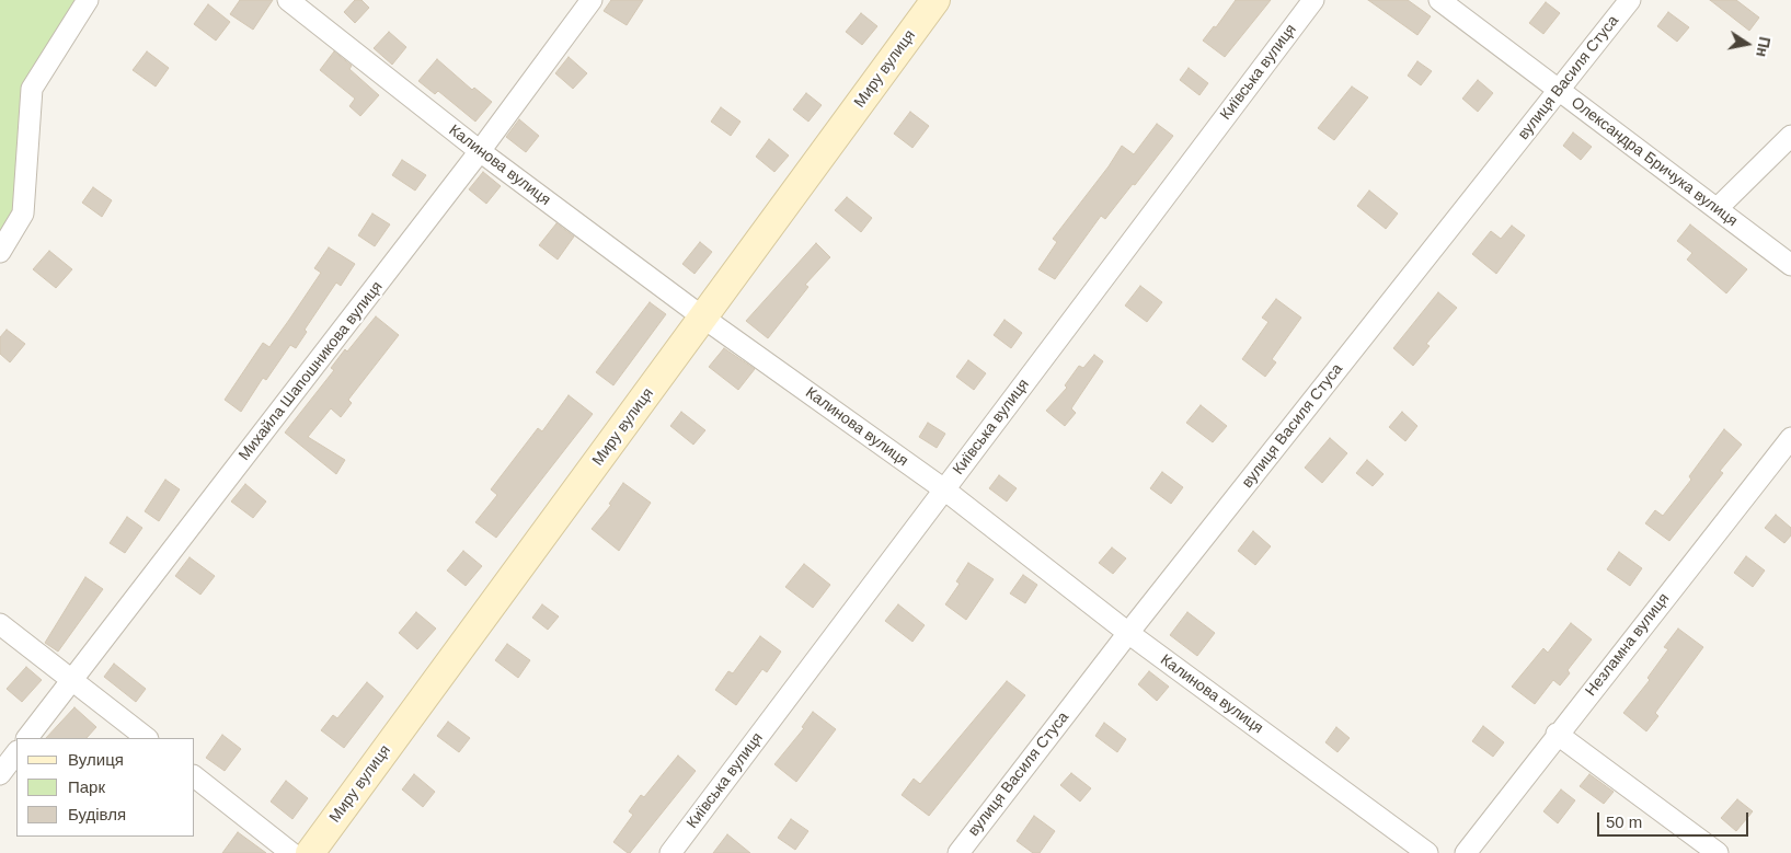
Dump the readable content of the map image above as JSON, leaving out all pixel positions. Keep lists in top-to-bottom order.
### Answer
{
  "streets": {
    "main road": ["Миру вулиця"],
    "street": [
      "Київська вулиця",
      "вулиця Василя Стуса",
      "Олександра Бричука вулиця",
      "Калинова вулиця",
      "Михайла Шапошникова вулиця",
      "Незламна вулиця"
    ]
  },
  "crossings": [
    ["Миру вулиця", "Калинова вулиця"],
    ["Київська вулиця", "Калинова вулиця"],
    ["вулиця Василя Стуса", "Олександра Бричука вулиця"],
    ["вулиця Василя Стуса", "Калинова вулиця"],
    ["Калинова вулиця", "Михайла Шапошникова вулиця"]
  ],
  "legend": ["Вулиця", "Парк", "Будівля"],
  "scale_bar": "50 m",
  "north": "right"
}
